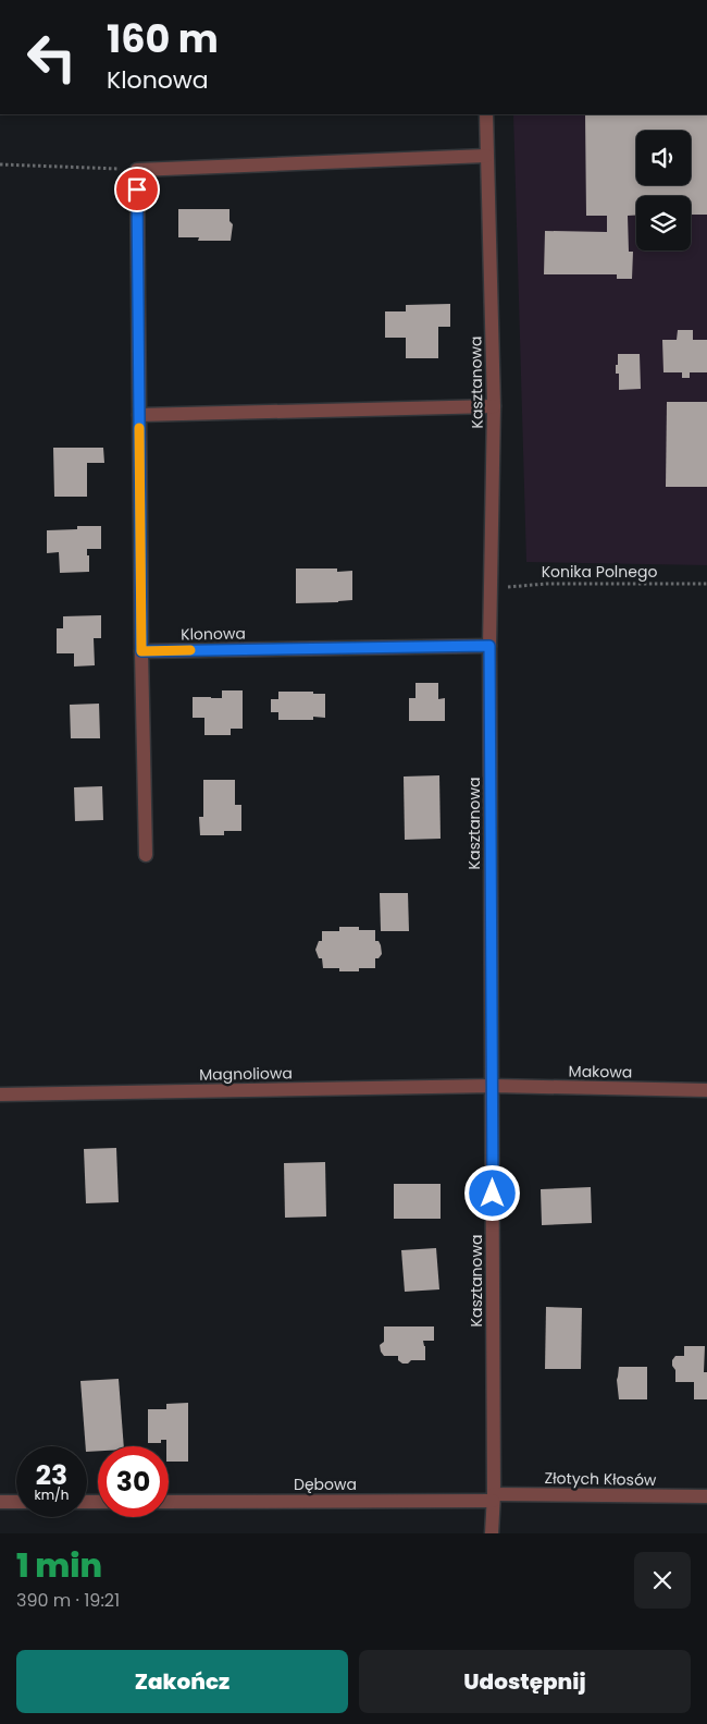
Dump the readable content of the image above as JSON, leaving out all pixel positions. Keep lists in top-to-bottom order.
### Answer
{
  "streets": {
    "street": [
      "Kasztanowa",
      "Klonowa",
      "Makowa",
      "Magnoliowa",
      "Złotych Kłosów",
      "Dębowa"
    ],
    "path": ["Konika Polnego"]
  },
  "crossings": [
    ["Kasztanowa", "Konika Polnego"],
    ["Kasztanowa", "Klonowa"],
    ["Kasztanowa", "Makowa"],
    ["Kasztanowa", "Magnoliowa"],
    ["Kasztanowa", "Złotych Kłosów"],
    ["Kasztanowa", "Dębowa"],
    ["Makowa", "Magnoliowa"],
    ["Złotych Kłosów", "Dębowa"]
  ],
  "page": {
    "turn": ["160 m", "Klonowa"],
    "speed": "23 km/h",
    "limit": "30",
    "heading": ["1 min", "390 m · 19:21"],
    "buttons": ["Zakończ", "Udostępnij"]
  }
}
